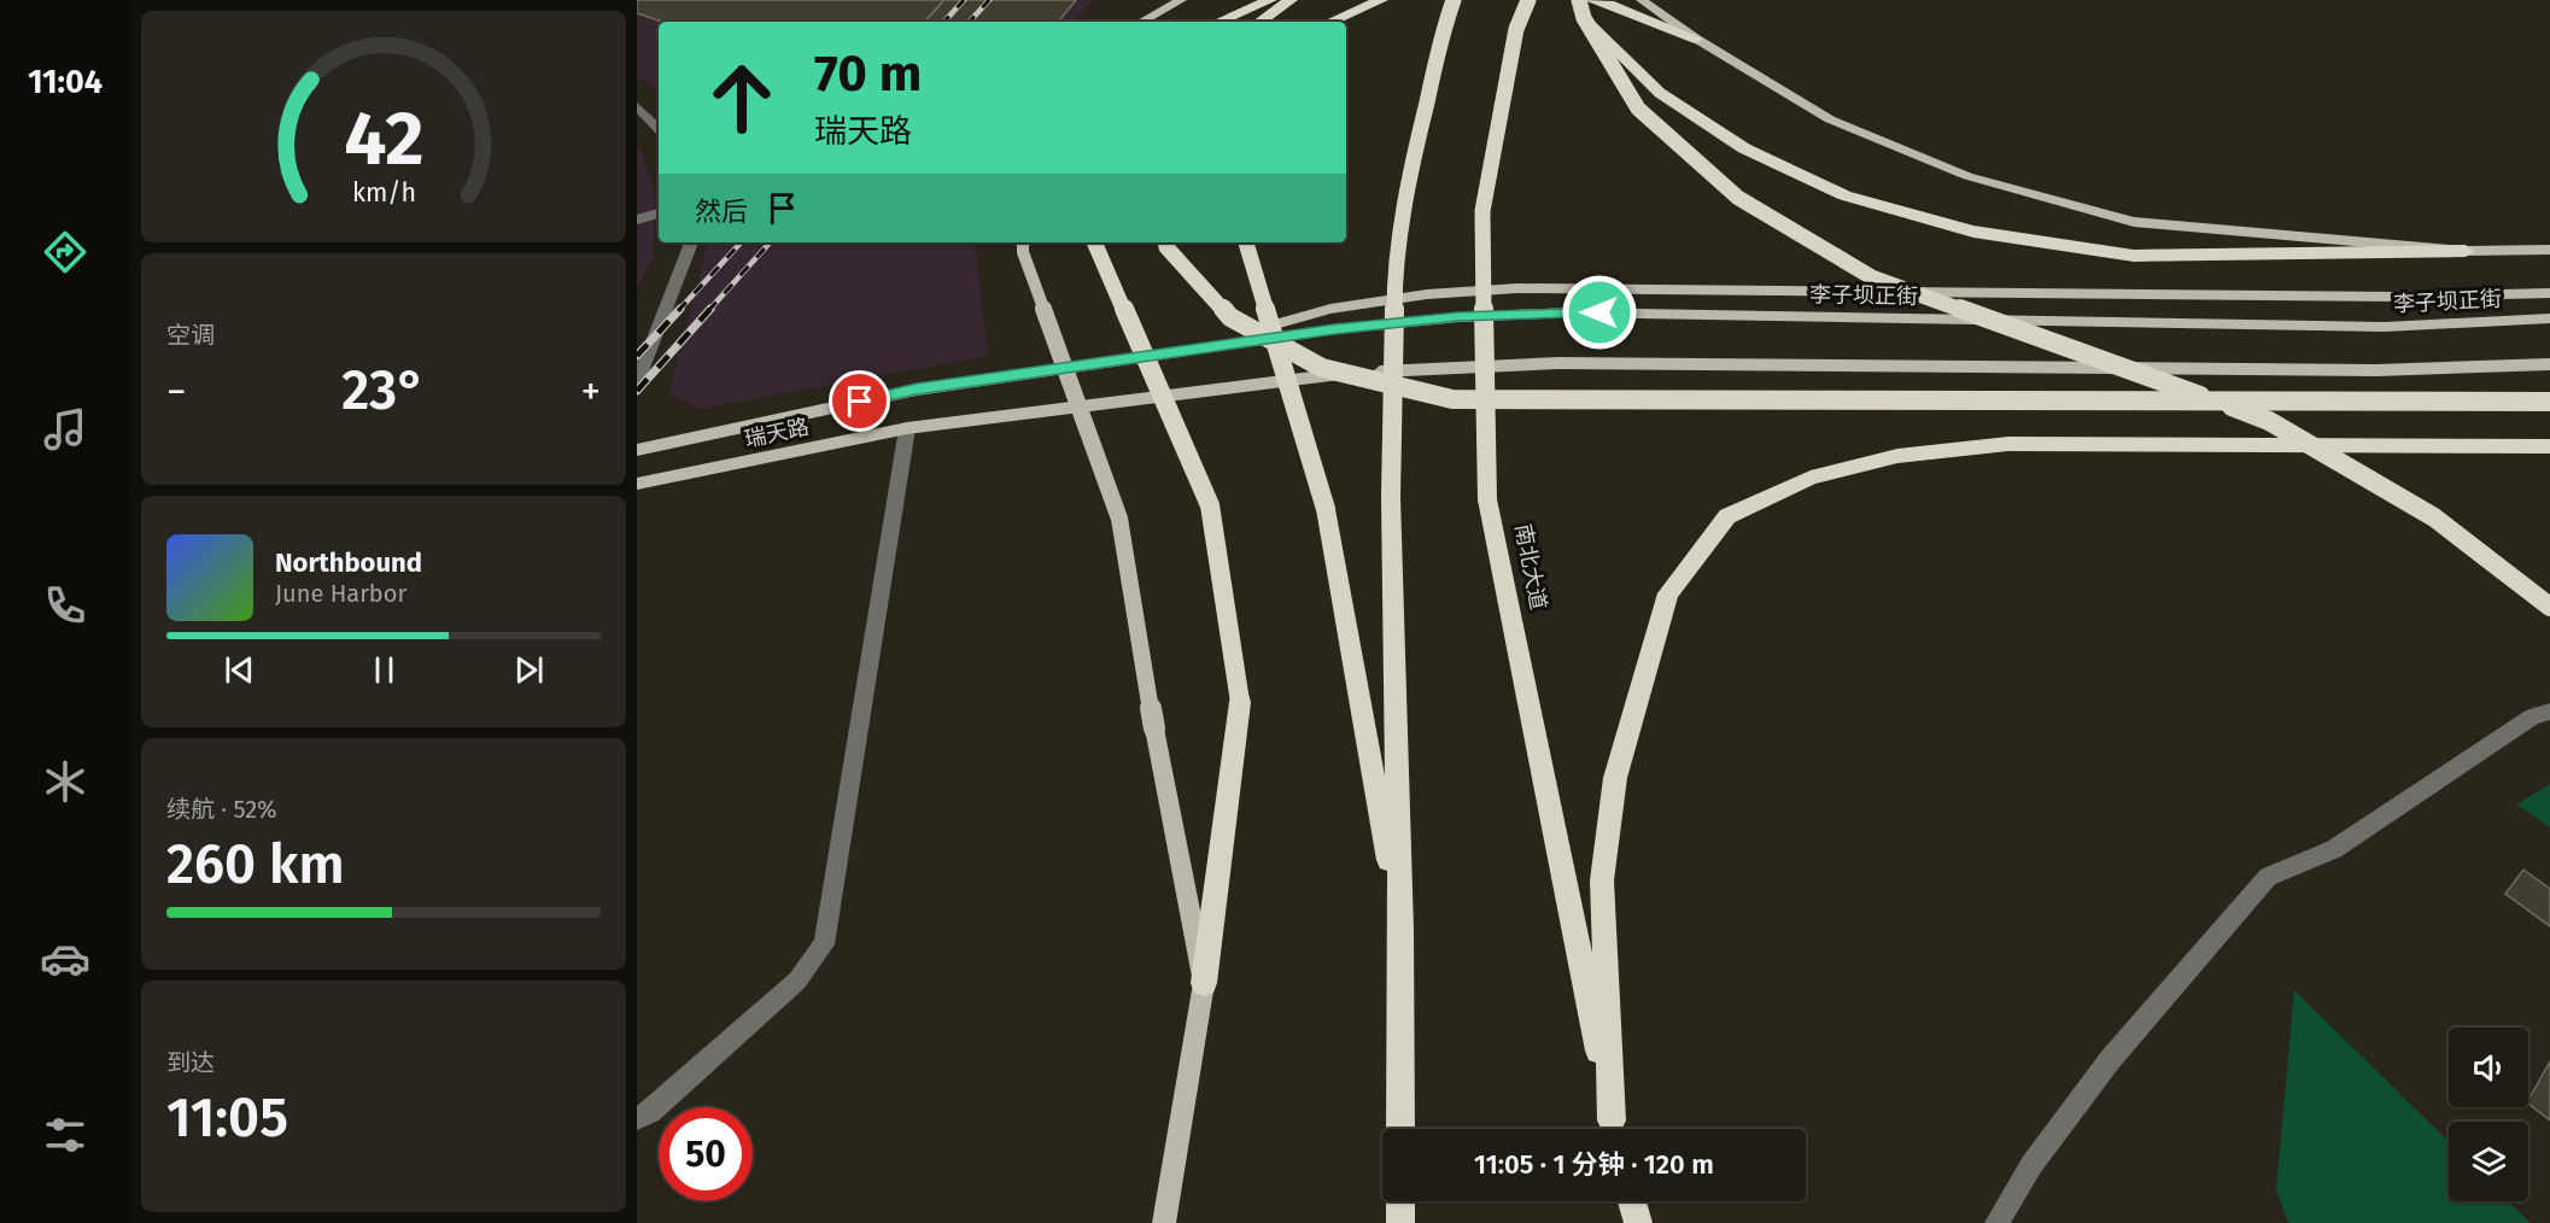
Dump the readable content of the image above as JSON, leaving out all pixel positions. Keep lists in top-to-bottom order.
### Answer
{
  "streets": {
    "highway": ["南北大道"],
    "main road": ["李子坝正街", "瑞天路"]
  },
  "crossings": [
    ["李子坝正街", "瑞天路"]
  ],
  "page": {
    "tabs": "11:04",
    "turn": ["70 m", "瑞天路"],
    "then": "然后",
    "tile": [
      "空调",
      ["续航 · 52%", "260 km"],
      ["到达", "11:05"]
    ],
    "heat": ["−", "23°", "+"],
    "song": ["Northbound", "June Harbor"],
    "limit": "50",
    "trip": "11:05 · 1 分钟 · 120 m",
    "gauge": ["42", "km/h"]
  }
}
